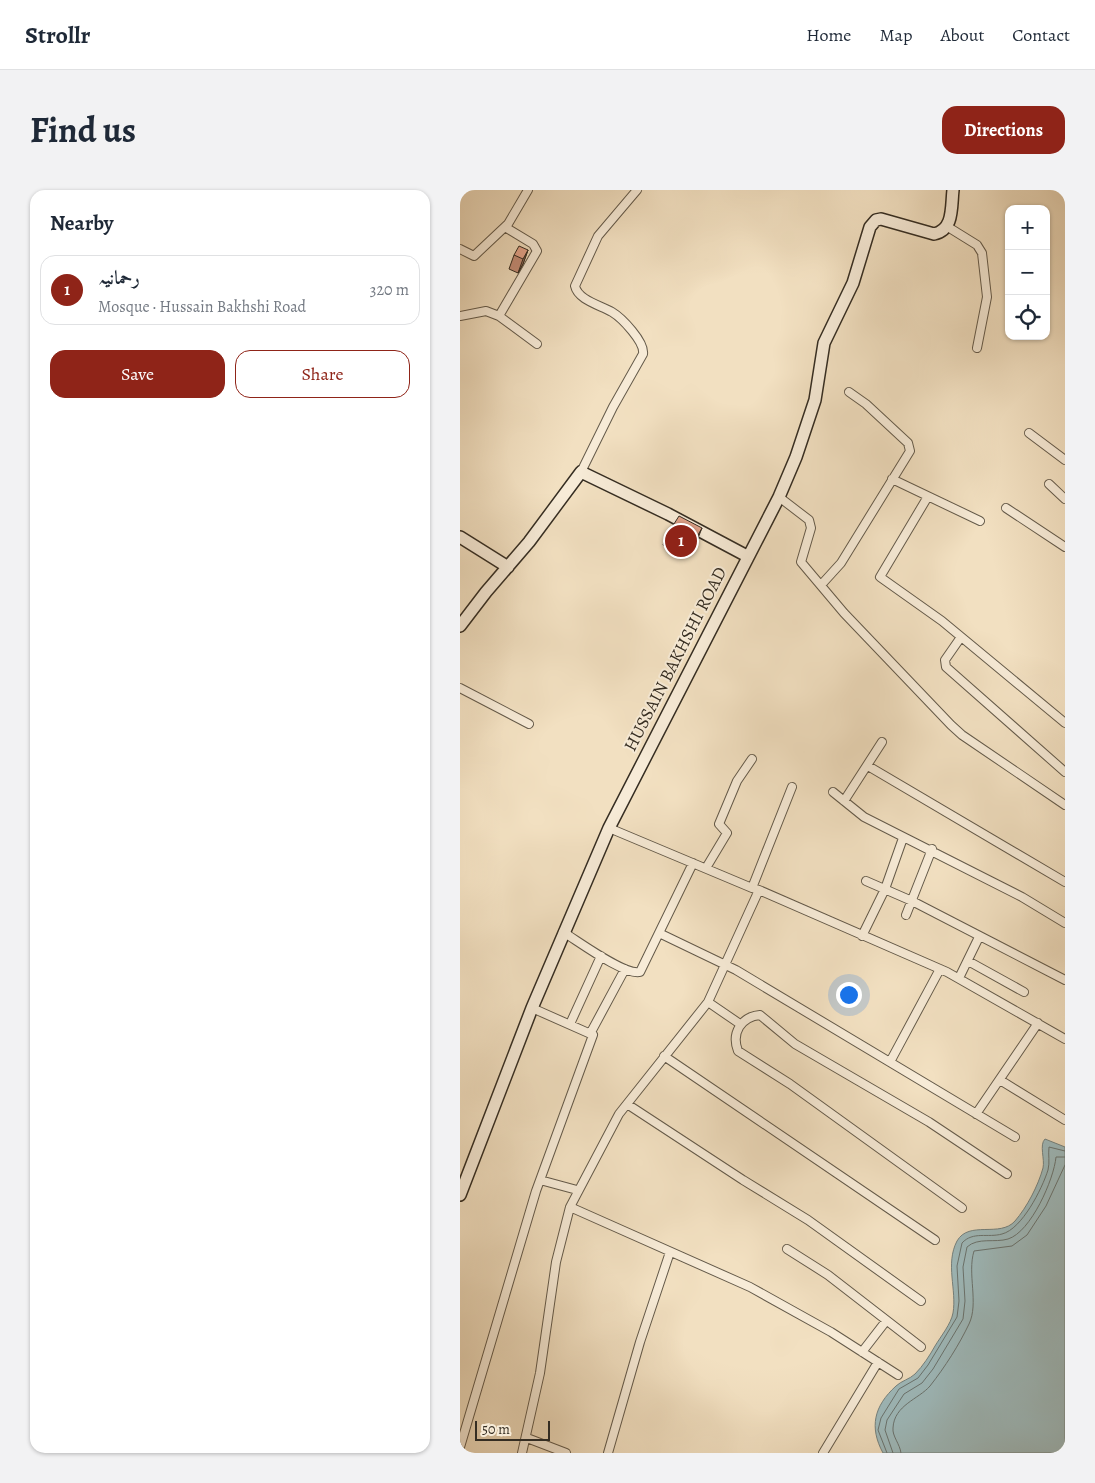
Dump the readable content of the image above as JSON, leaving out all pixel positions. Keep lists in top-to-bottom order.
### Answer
{
  "streets": {
    "street": ["HUSSAIN BAKHSHI ROAD"]
  },
  "scale_bar": "50 m",
  "page": {
    "header": "Strollr",
    "nav": [
      "Home",
      "Map",
      "About",
      "Contact"
    ],
    "title": "Find us",
    "buttons": [
      "Directions",
      ["Save", "Share"]
    ],
    "heading": "Nearby",
    "map_buttons": ["+", "−"],
    "list": [
      {
        "mark": "1",
        "name": "رحمانیہ",
        "note": "Mosque · Hussain Bakhshi Road",
        "value": "320 m"
      }
    ],
    "pins": "1",
    "scale": "50 m"
  }
}
